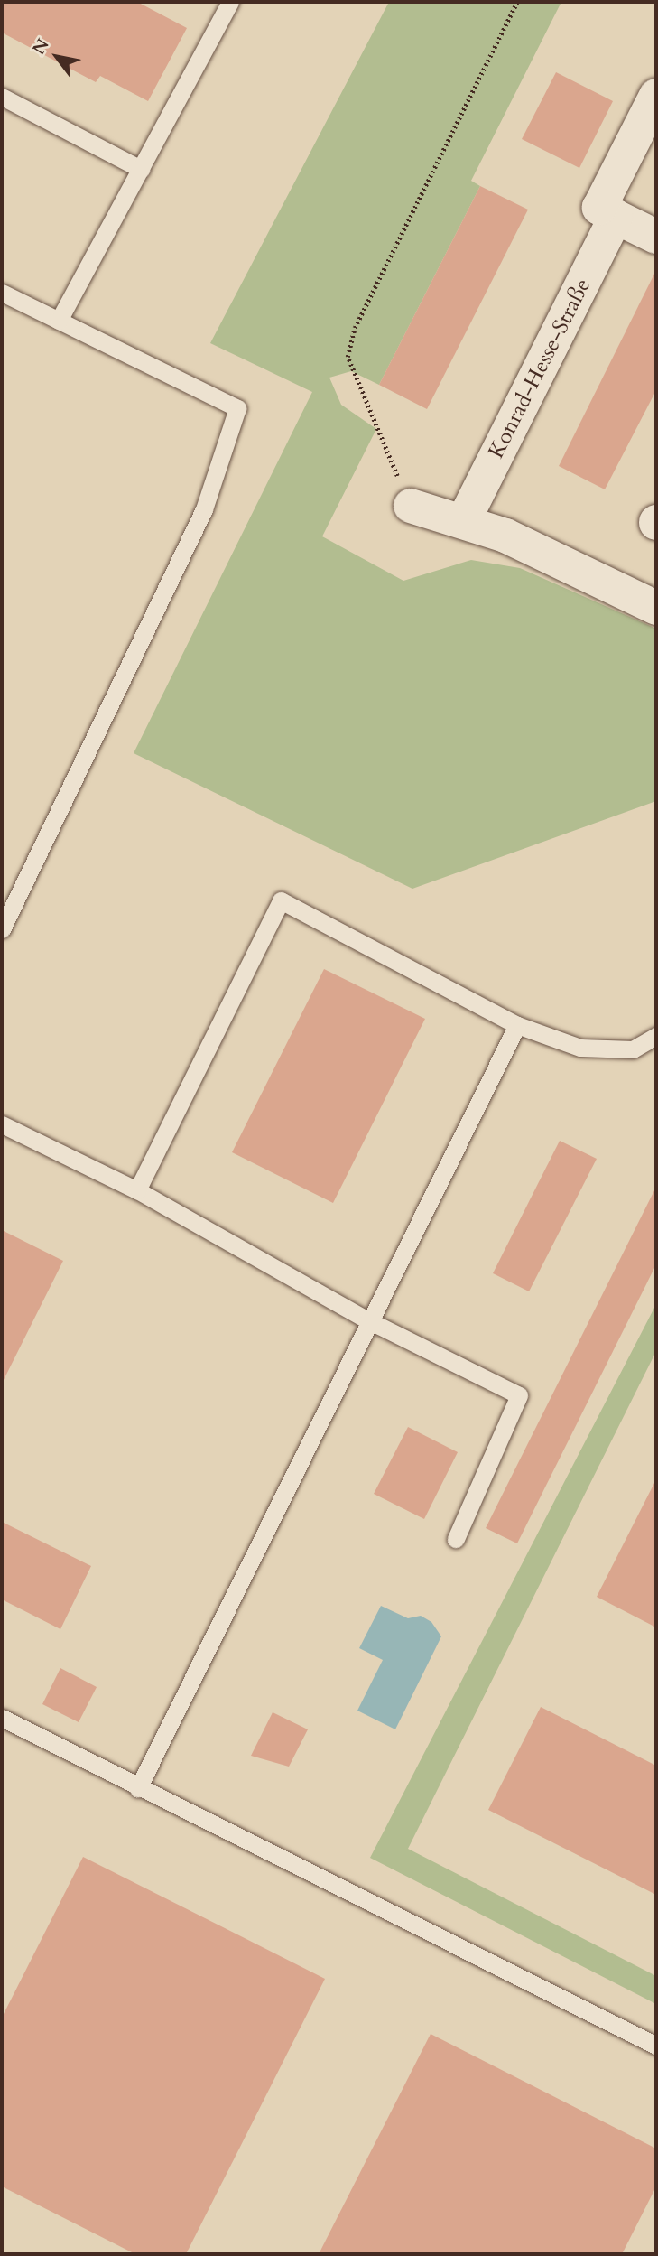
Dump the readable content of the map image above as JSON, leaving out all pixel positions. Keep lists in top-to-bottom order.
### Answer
{
  "streets": {
    "street": ["Konrad-Hesse-Straße"]
  },
  "north": "top left"
}
